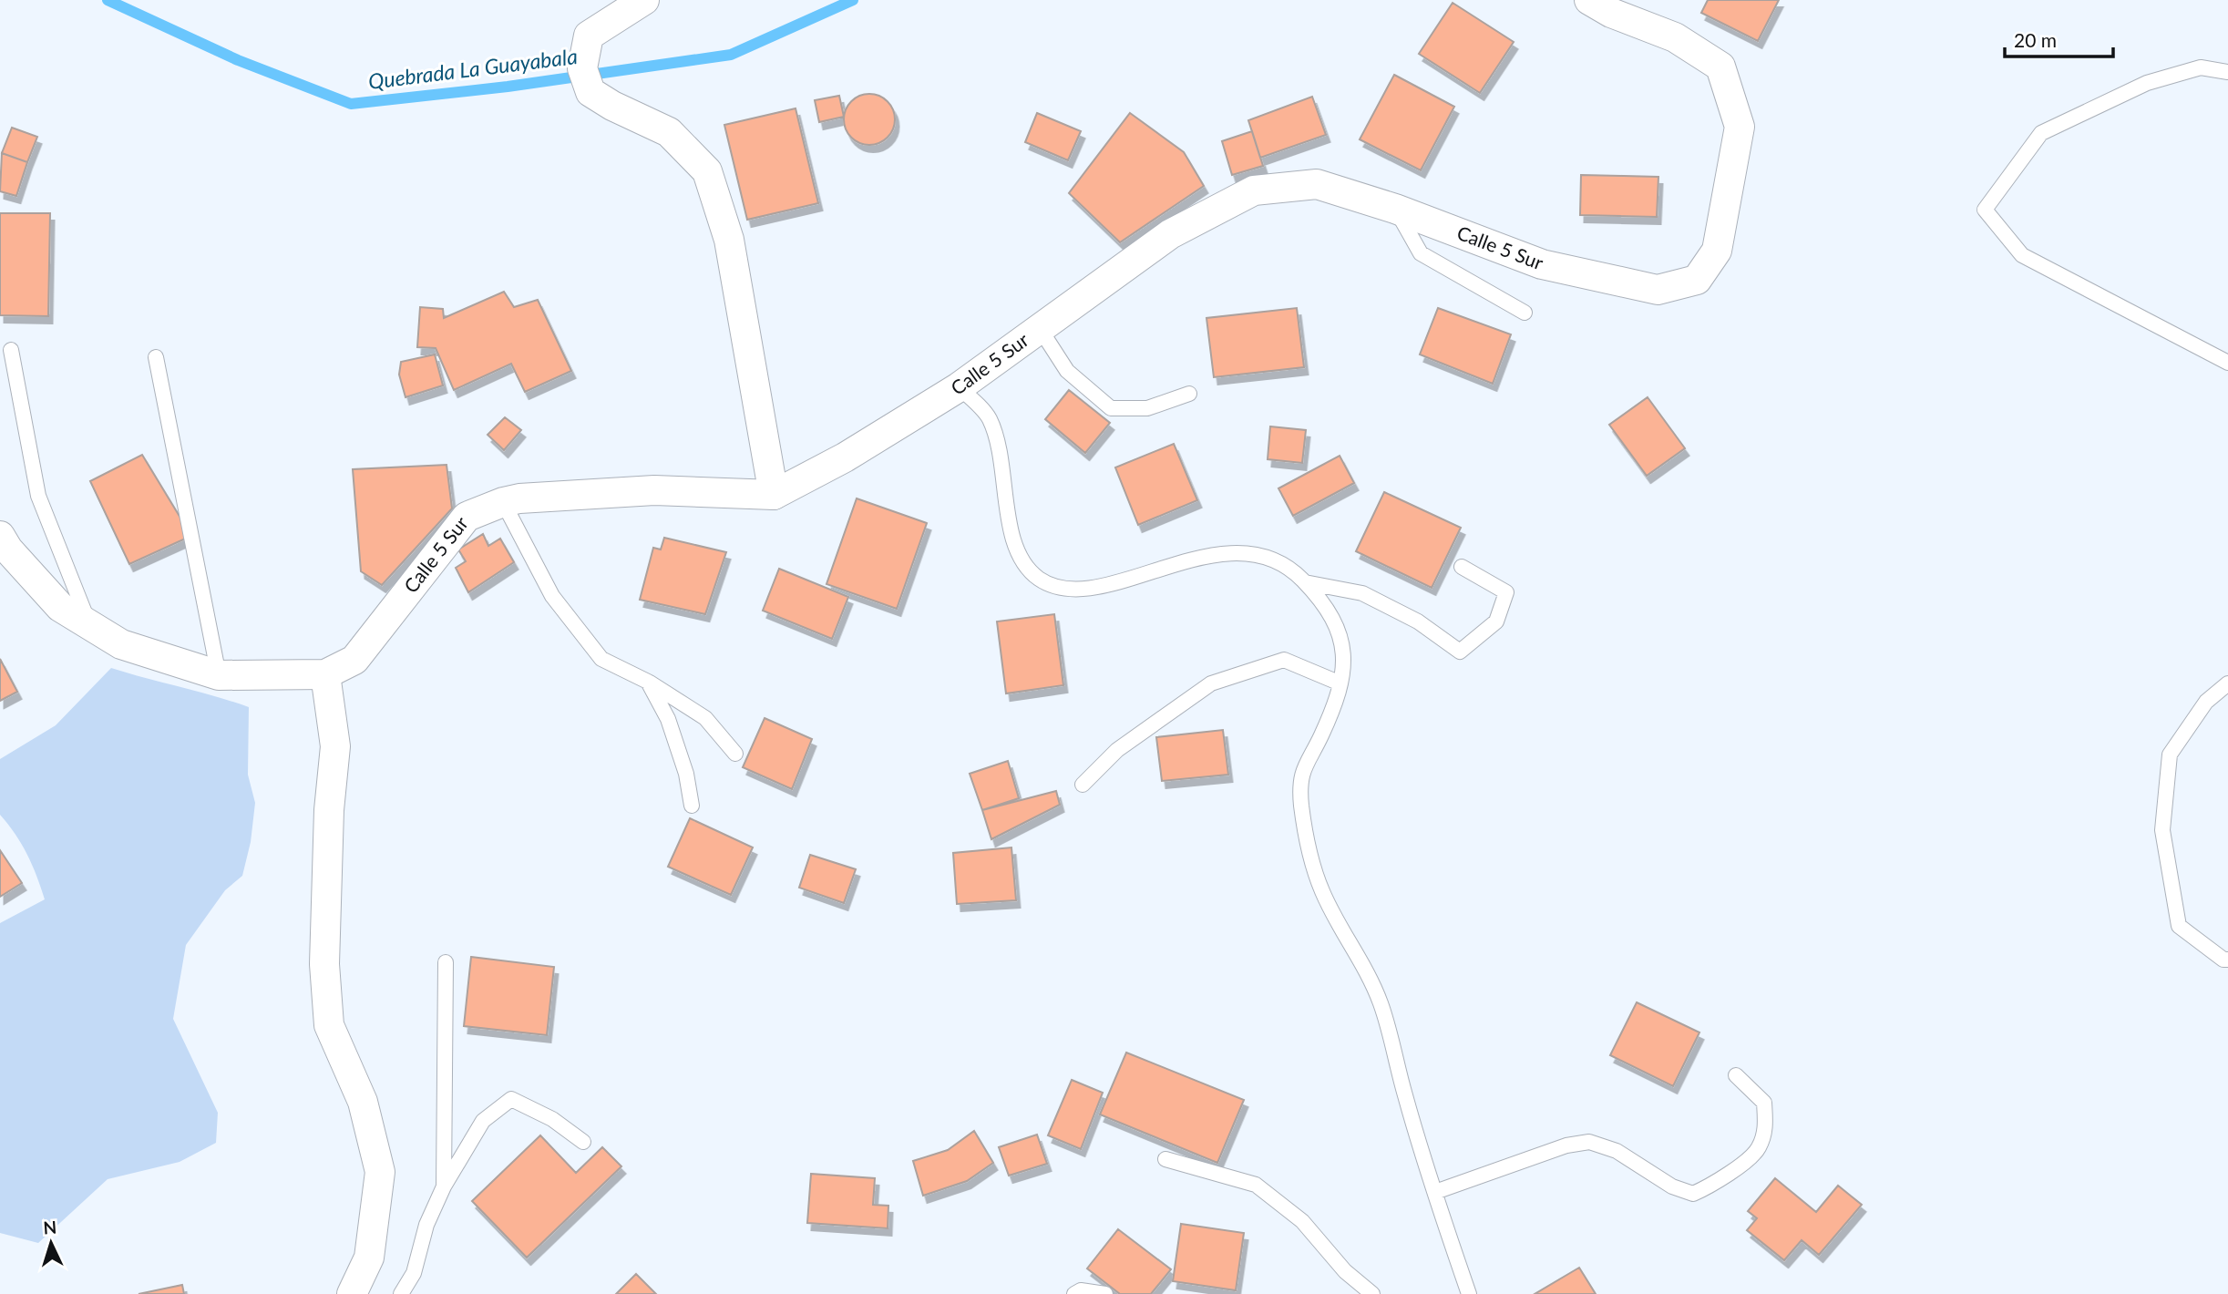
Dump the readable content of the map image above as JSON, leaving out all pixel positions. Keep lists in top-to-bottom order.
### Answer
{
  "streets": {
    "street": ["Calle 5 Sur"]
  },
  "water": ["Quebrada La Guayabala"],
  "scale_bar": "20 m",
  "north": "top"
}
